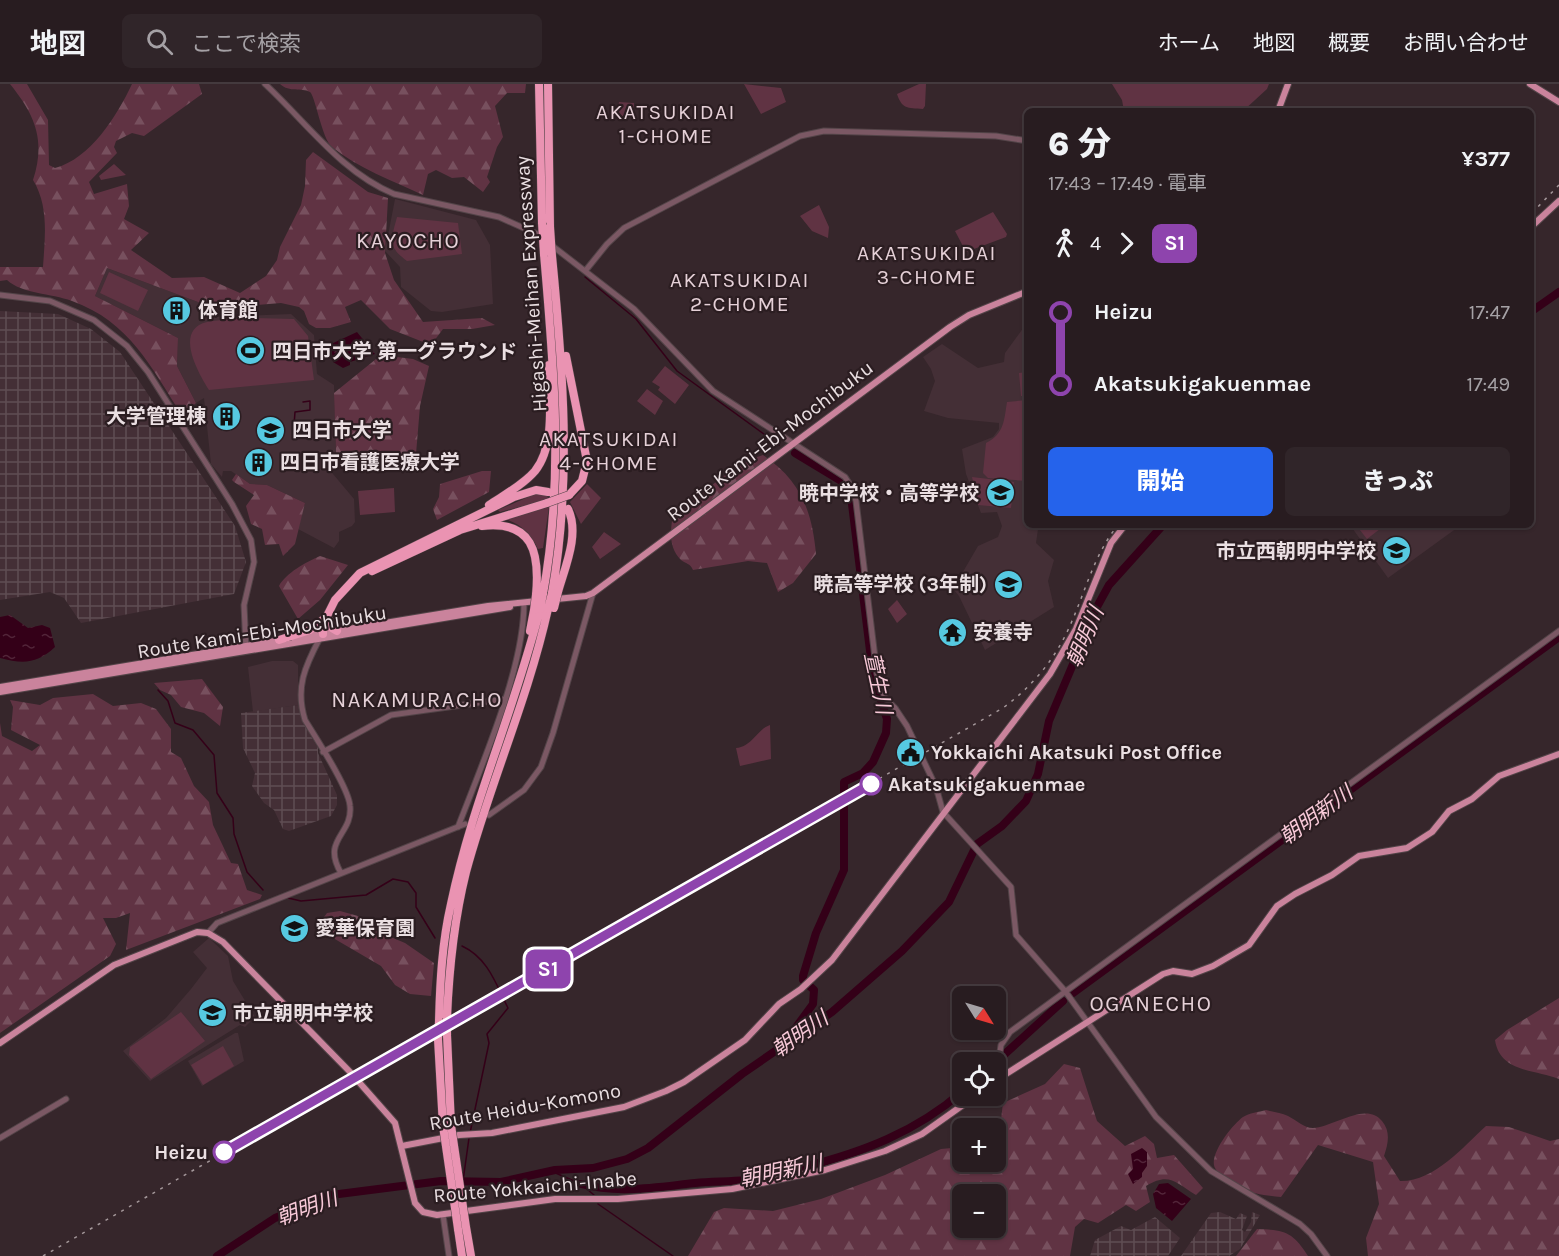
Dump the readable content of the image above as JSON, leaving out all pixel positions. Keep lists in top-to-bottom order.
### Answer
{
  "streets": {
    "highway": ["Higashi-Meihan Expressway"],
    "main road": ["Route Kami-Ebi-Mochibuku", "Route Heidu-Komono", "Route Yokkaichi-Inabe"]
  },
  "crossings": [
    ["Route Heidu-Komono", "Route Yokkaichi-Inabe"]
  ],
  "districts": [
    "AKATSUKIDAI 1-CHOME",
    "KAYOCHO",
    "AKATSUKIDAI 3-CHOME",
    "AKATSUKIDAI 2-CHOME",
    "AKATSUKIDAI 4-CHOME",
    "NAKAMURACHO",
    "OGANECHO"
  ],
  "water": ["朝明川", "萱生川", "朝明新川"],
  "places": {
    "building": ["体育館", "大学管理棟", "四日市看護医療大学"],
    "sports": ["四日市大学 第一グラウンド"],
    "school or university": [
      "四日市大学",
      "暁中学校・高等学校",
      "市立西朝明中学校",
      "暁高等学校 (3年制)",
      "愛華保育園",
      "市立朝明中学校"
    ],
    "temple": ["安養寺"],
    "public building": ["Yokkaichi Akatsuki Post Office"],
    "other": ["Akatsukigakuenmae", "Heizu"]
  },
  "north": "bottom right",
  "page": {
    "header": "地図",
    "search": "ここで検索",
    "nav": [
      "ホーム",
      "地図",
      "概要",
      "お問い合わせ"
    ],
    "on_map": "S1",
    "heading": ["6 分", "17:43 – 17:49 · 電車", "¥377"],
    "legs": ["4", "S1"],
    "list": [
      {
        "name": "Heizu",
        "value": "17:47"
      },
      {
        "name": "Akatsukigakuenmae",
        "value": "17:49"
      }
    ],
    "buttons": ["開始", "きっぷ"],
    "map_buttons": ["+", "−"]
  }
}
